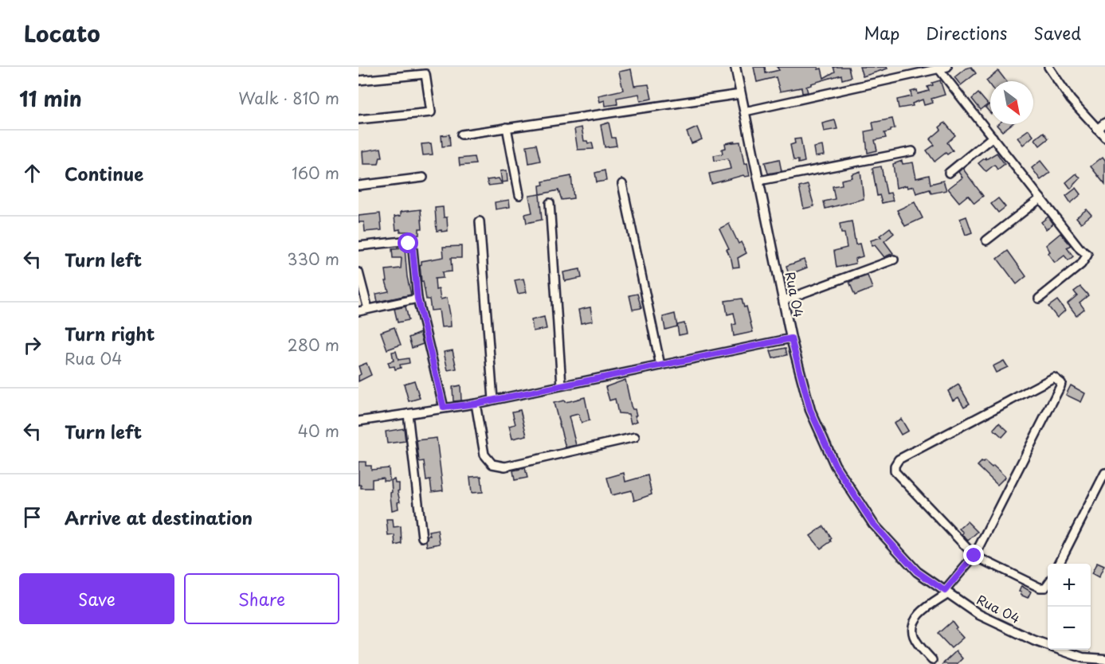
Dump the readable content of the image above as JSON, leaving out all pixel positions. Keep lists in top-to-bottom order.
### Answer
{
  "streets": {
    "street": ["Rua 04"]
  },
  "north": "bottom right",
  "page": {
    "header": "Locato",
    "nav": ["Map", "Directions", "Saved"],
    "heading": ["11 min", "Walk · 810 m"],
    "list": [
      ["Continue", "160 m"],
      ["Turn left", "330 m"],
      ["Turn right", "Rua 04", "280 m"],
      ["Turn left", "40 m"],
      "Arrive at destination"
    ],
    "buttons": ["Save", "Share"],
    "map_buttons": ["+", "−"]
  }
}
